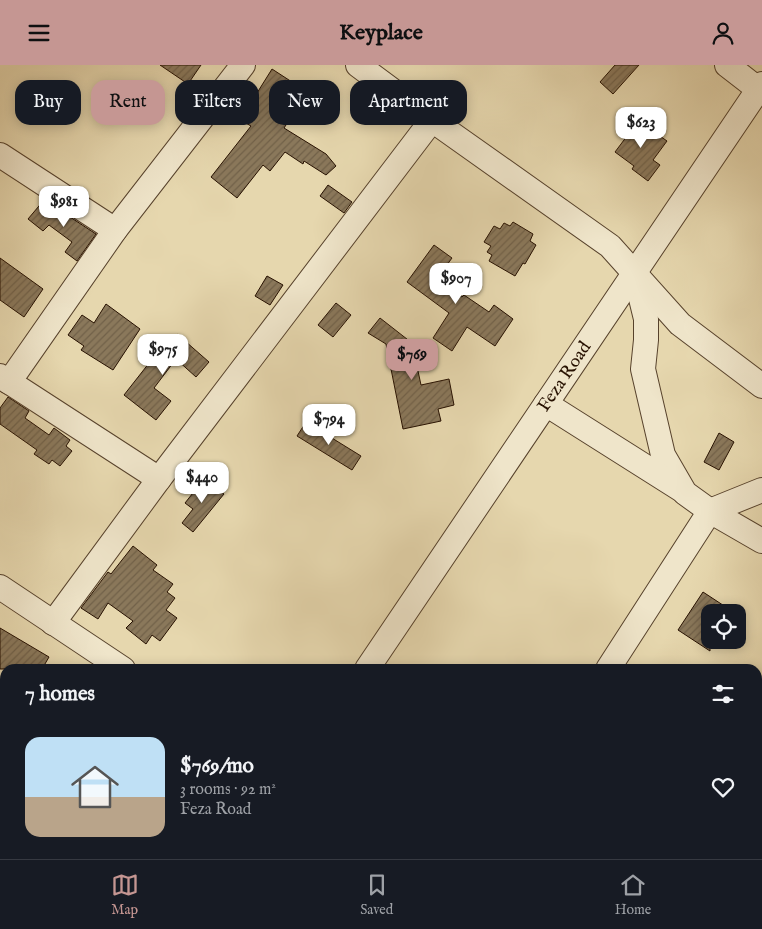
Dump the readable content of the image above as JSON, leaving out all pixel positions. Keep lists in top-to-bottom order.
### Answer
{
  "streets": {
    "street": ["Feza Road"]
  },
  "page": {
    "header": "Keyplace",
    "chip": [
      "Buy",
      "Rent",
      "Filters",
      "New",
      "Apartment"
    ],
    "price": [
      "$623",
      "$981",
      "$907",
      "$975",
      "$769",
      "$794",
      "$440"
    ],
    "heading": "7 homes",
    "list": [
      {
        "name": "$769/mo",
        "note": "3 rooms · 92 m² · Feza Road"
      }
    ],
    "tabs": ["Map", "Saved", "Home"]
  }
}
